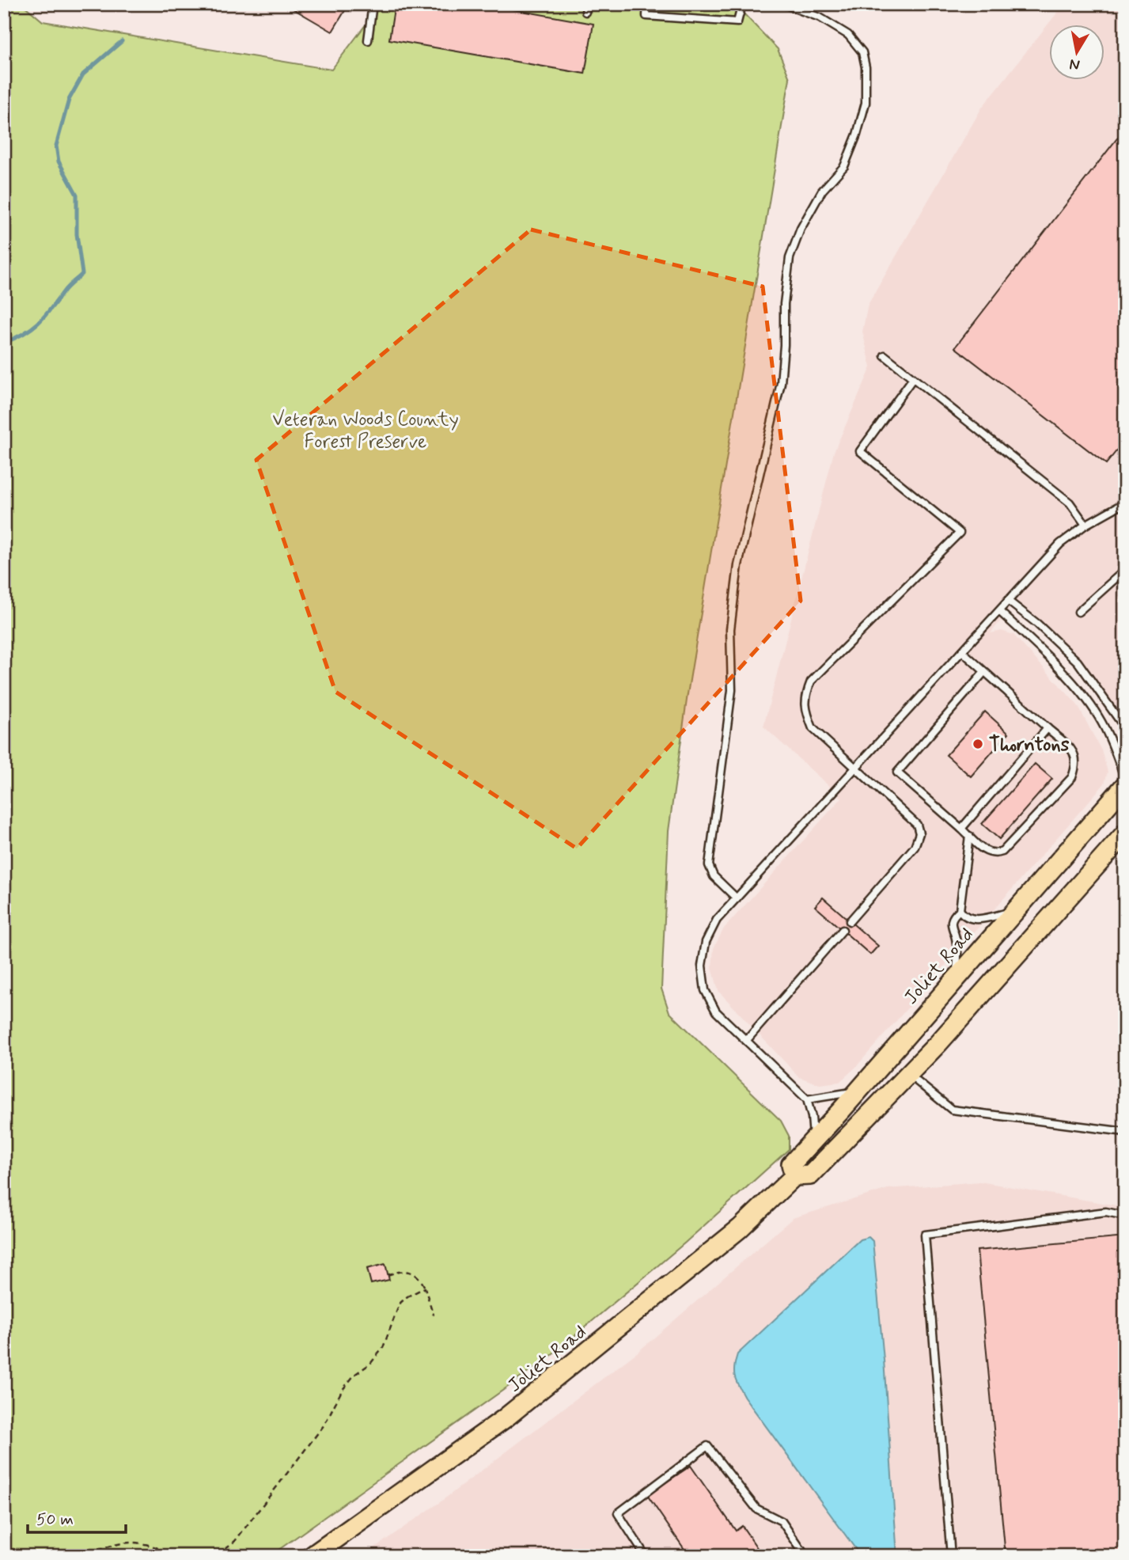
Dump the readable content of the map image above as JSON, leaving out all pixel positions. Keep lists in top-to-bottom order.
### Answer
{
  "streets": {
    "main road": ["Joliet Road"]
  },
  "parks": ["Veteran Woods County Forest Preserve"],
  "places": ["Thorntons"],
  "scale_bar": "50 m",
  "north": "bottom"
}
